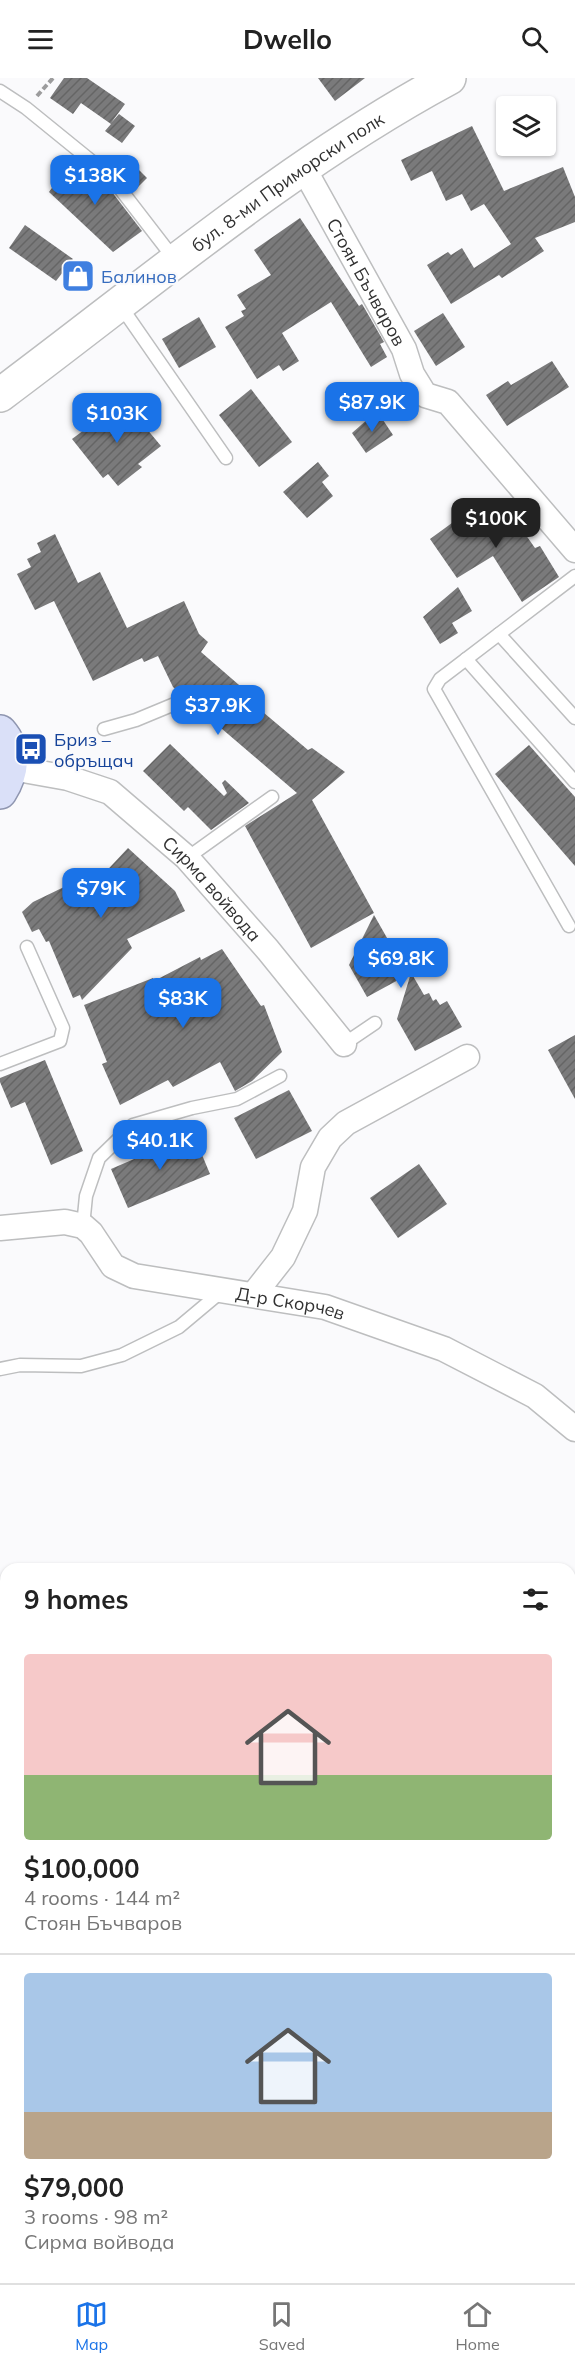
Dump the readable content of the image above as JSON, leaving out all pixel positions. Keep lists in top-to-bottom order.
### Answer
{
  "streets": {
    "main road": ["бул. 8-ми Приморски полк"],
    "street": ["Стоян Бъчваров", "Сирма войвода", "Д-р Скорчев"]
  },
  "crossings": [
    ["бул. 8-ми Приморски полк", "Стоян Бъчваров"]
  ],
  "places": {
    "shop": ["Балинов"],
    "bus stop": ["Бриз – обръщач"]
  },
  "page": {
    "header": "Dwello",
    "price": [
      "$138K",
      "$87.9K",
      "$103K",
      "$100K",
      "$37.9K",
      "$79K",
      "$69.8K",
      "$83K",
      "$40.1K"
    ],
    "heading": "9 homes",
    "list": [
      {
        "name": "$100,000",
        "note": "4 rooms · 144 m² · Стоян Бъчваров"
      },
      {
        "name": "$79,000",
        "note": "3 rooms · 98 m² · Сирма войвода"
      }
    ],
    "tabs": ["Map", "Saved", "Home"]
  }
}
